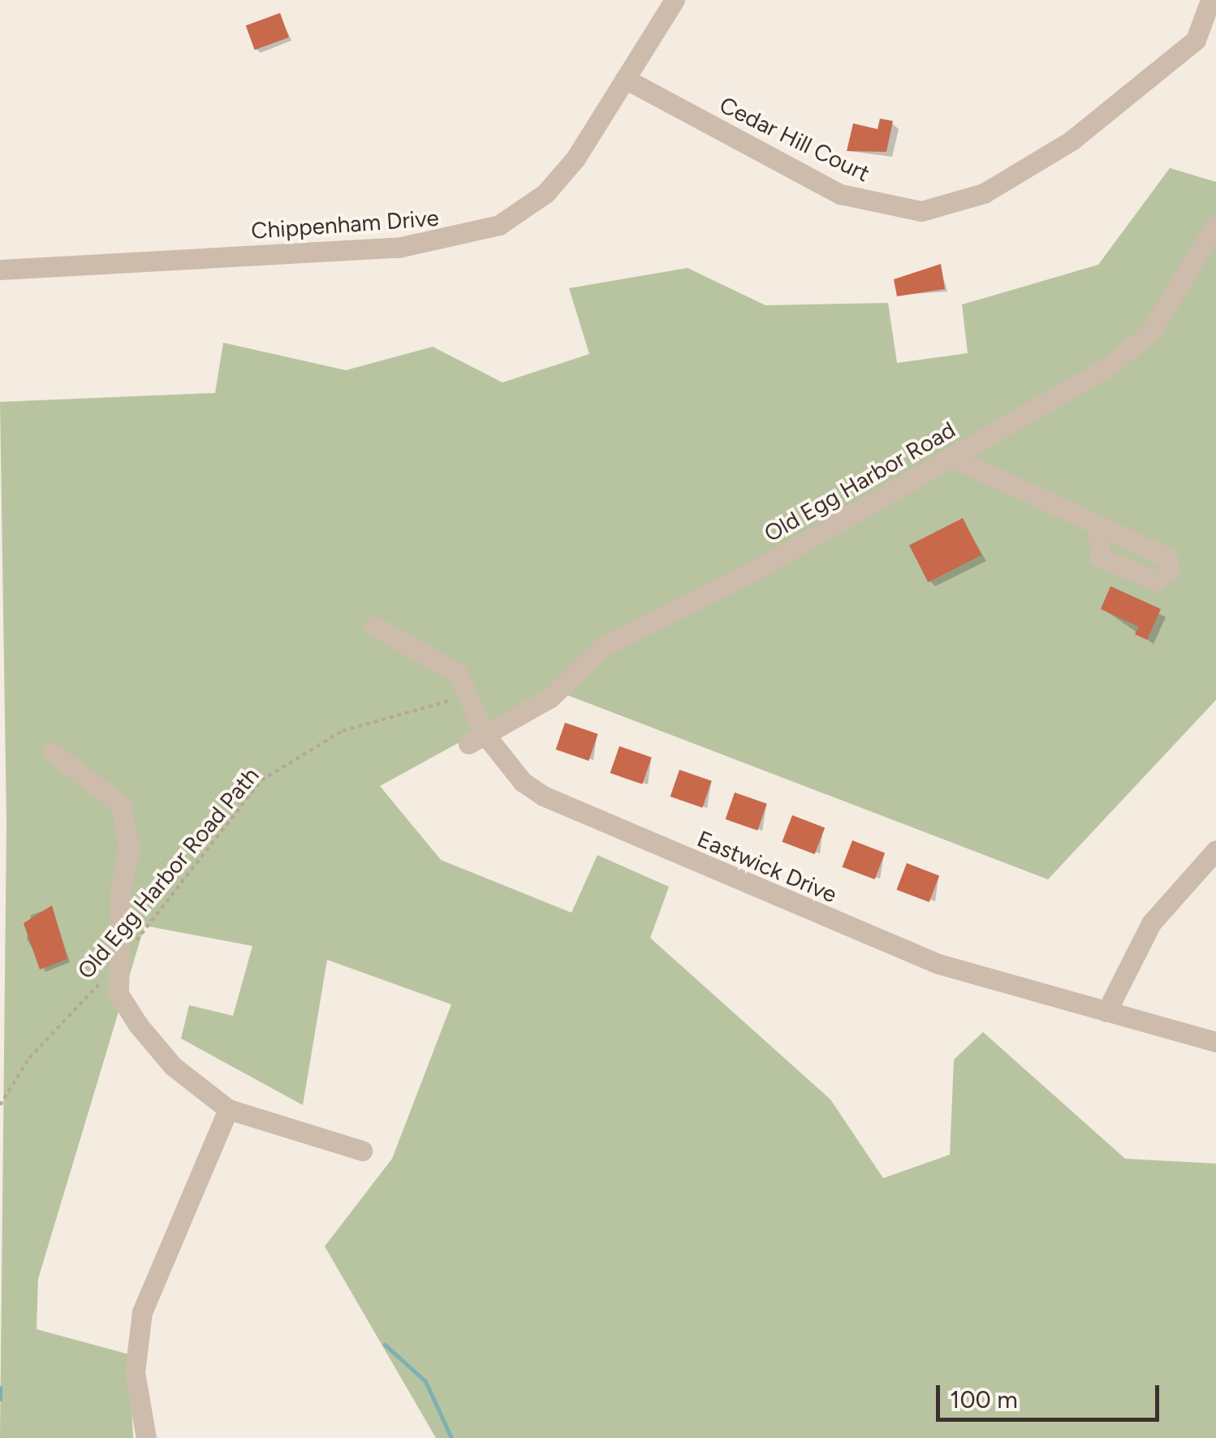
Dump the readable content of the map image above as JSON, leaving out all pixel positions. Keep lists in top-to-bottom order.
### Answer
{
  "streets": {
    "street": [
      "Cedar Hill Court",
      "Chippenham Drive",
      "Old Egg Harbor Road",
      "Eastwick Drive"
    ],
    "path": ["Old Egg Harbor Road Path"]
  },
  "crossings": [
    ["Cedar Hill Court", "Chippenham Drive"],
    ["Old Egg Harbor Road", "Eastwick Drive"]
  ],
  "scale_bar": "100 m"
}
